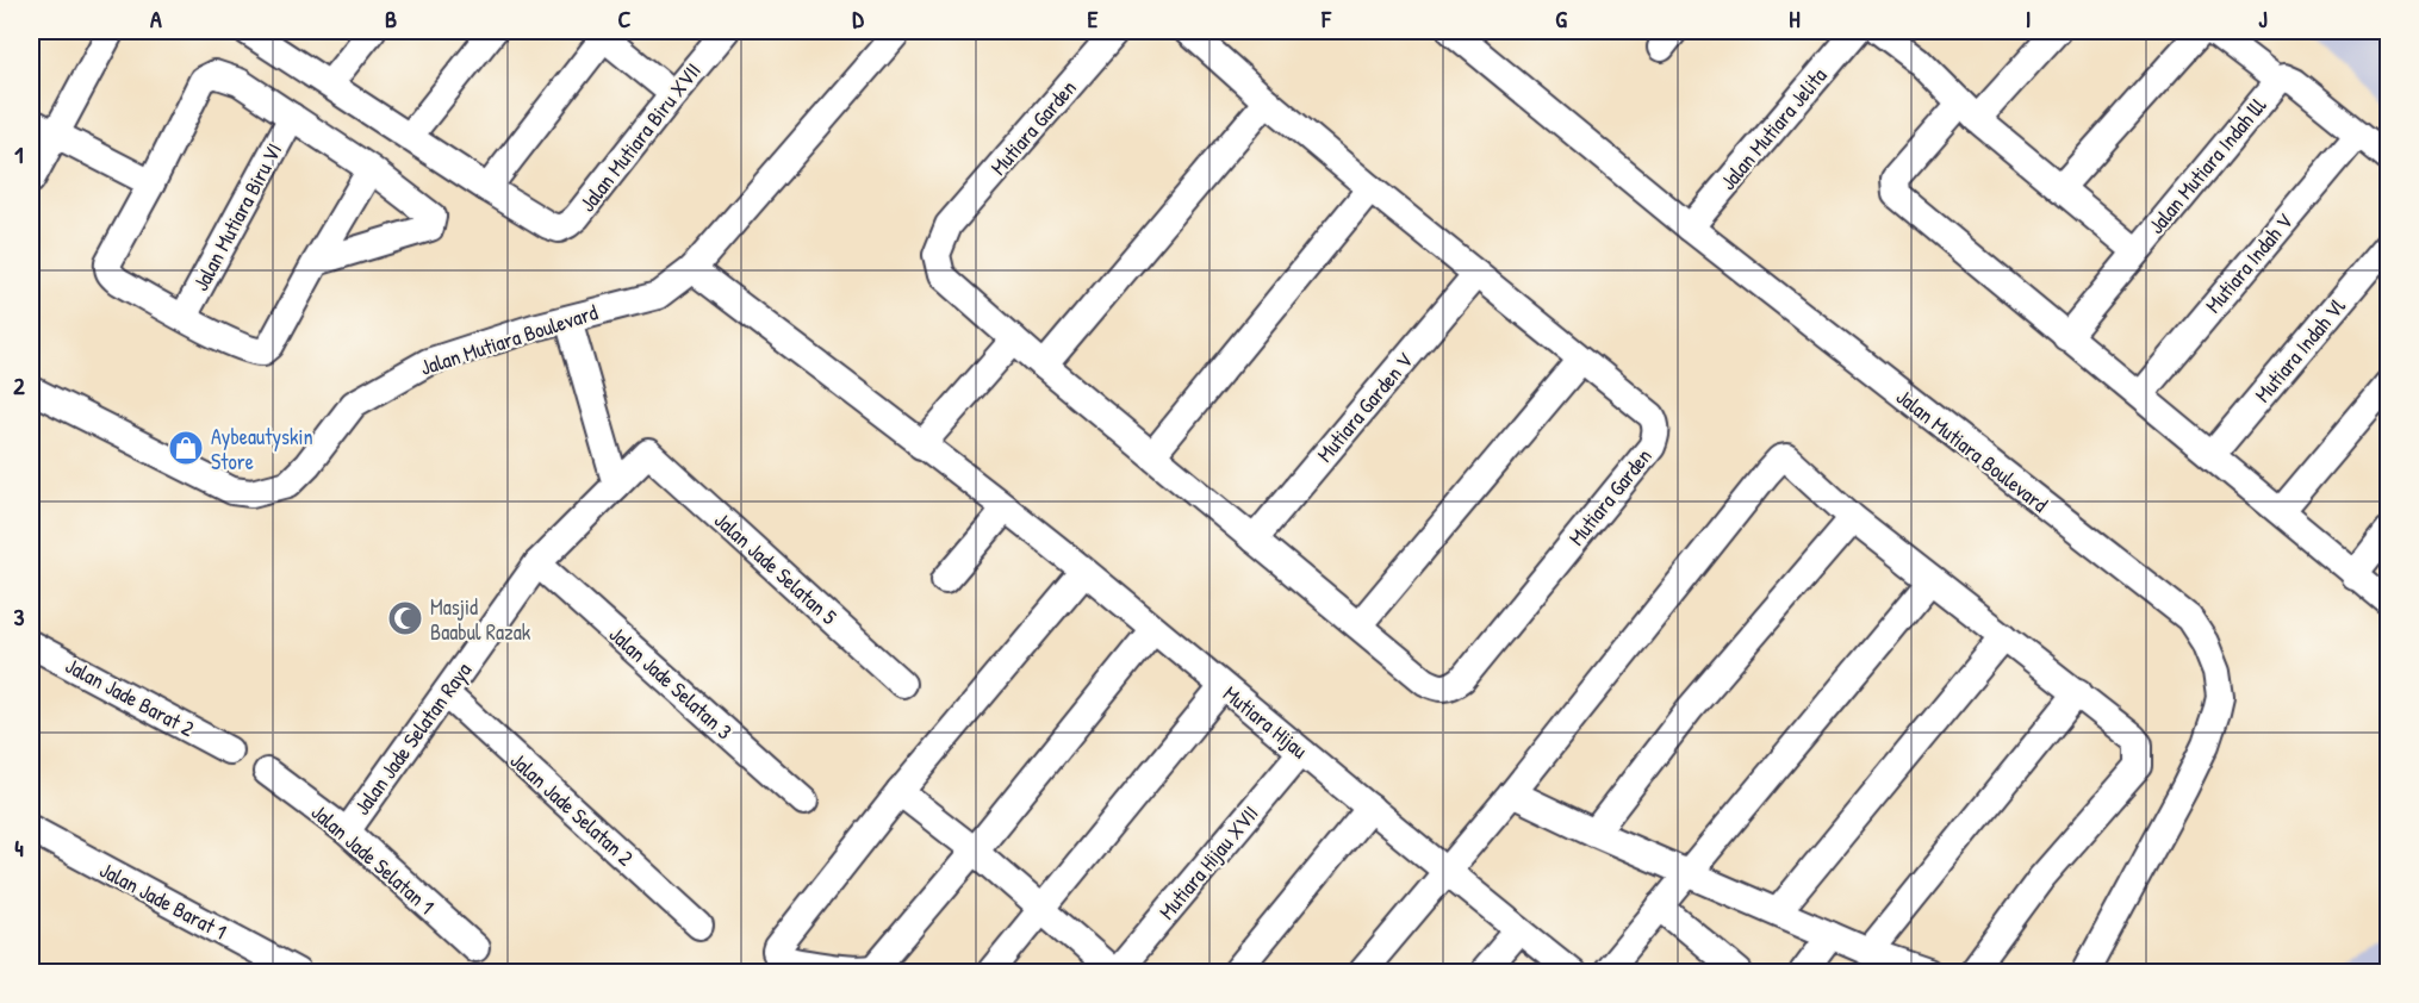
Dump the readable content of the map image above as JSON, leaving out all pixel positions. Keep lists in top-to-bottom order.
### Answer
{
  "streets": {
    "street": [
      "Mutiara Garden",
      "Jalan Mutiara Jelita",
      "Jalan Mutiara Biru XVII",
      "Jalan Mutiara Indah lll",
      "Jalan Mutiara Biru VI",
      "Mutiara Indah V",
      "Jalan Mutiara Boulevard",
      "Mutiara Indah Vl",
      "Mutiara Garden V",
      "Jalan Jade Selatan 5",
      "Jalan Jade Selatan 3",
      "Jalan Jade Barat 2",
      "Mutiara Hijau",
      "Jalan Jade Selatan Raya",
      "Jalan Jade Selatan 2",
      "Jalan Jade Selatan 1",
      "Mutiara Hijau XVII",
      "Jalan Jade Barat 1"
    ]
  },
  "crossings": [
    ["Mutiara Garden", "Mutiara Garden V"],
    ["Jalan Mutiara Jelita", "Jalan Mutiara Boulevard"],
    ["Jalan Mutiara Boulevard", "Mutiara Hijau"],
    ["Jalan Jade Selatan 5", "Jalan Jade Selatan Raya"],
    ["Jalan Jade Selatan 3", "Jalan Jade Selatan Raya"],
    ["Mutiara Hijau", "Mutiara Hijau XVII"],
    ["Jalan Jade Selatan Raya", "Jalan Jade Selatan 2"],
    ["Jalan Jade Selatan Raya", "Jalan Jade Selatan 1"]
  ],
  "places": {
    "shop": ["Aybeautyskin Store"],
    "mosque": ["Masjid Baabul Razak"]
  },
  "grid": {
    "columns": [
      "A",
      "B",
      "C",
      "D",
      "E",
      "F",
      "G",
      "H",
      "I",
      "J"
    ],
    "rows": [
      "1",
      "2",
      "3",
      "4"
    ]
  }
}
